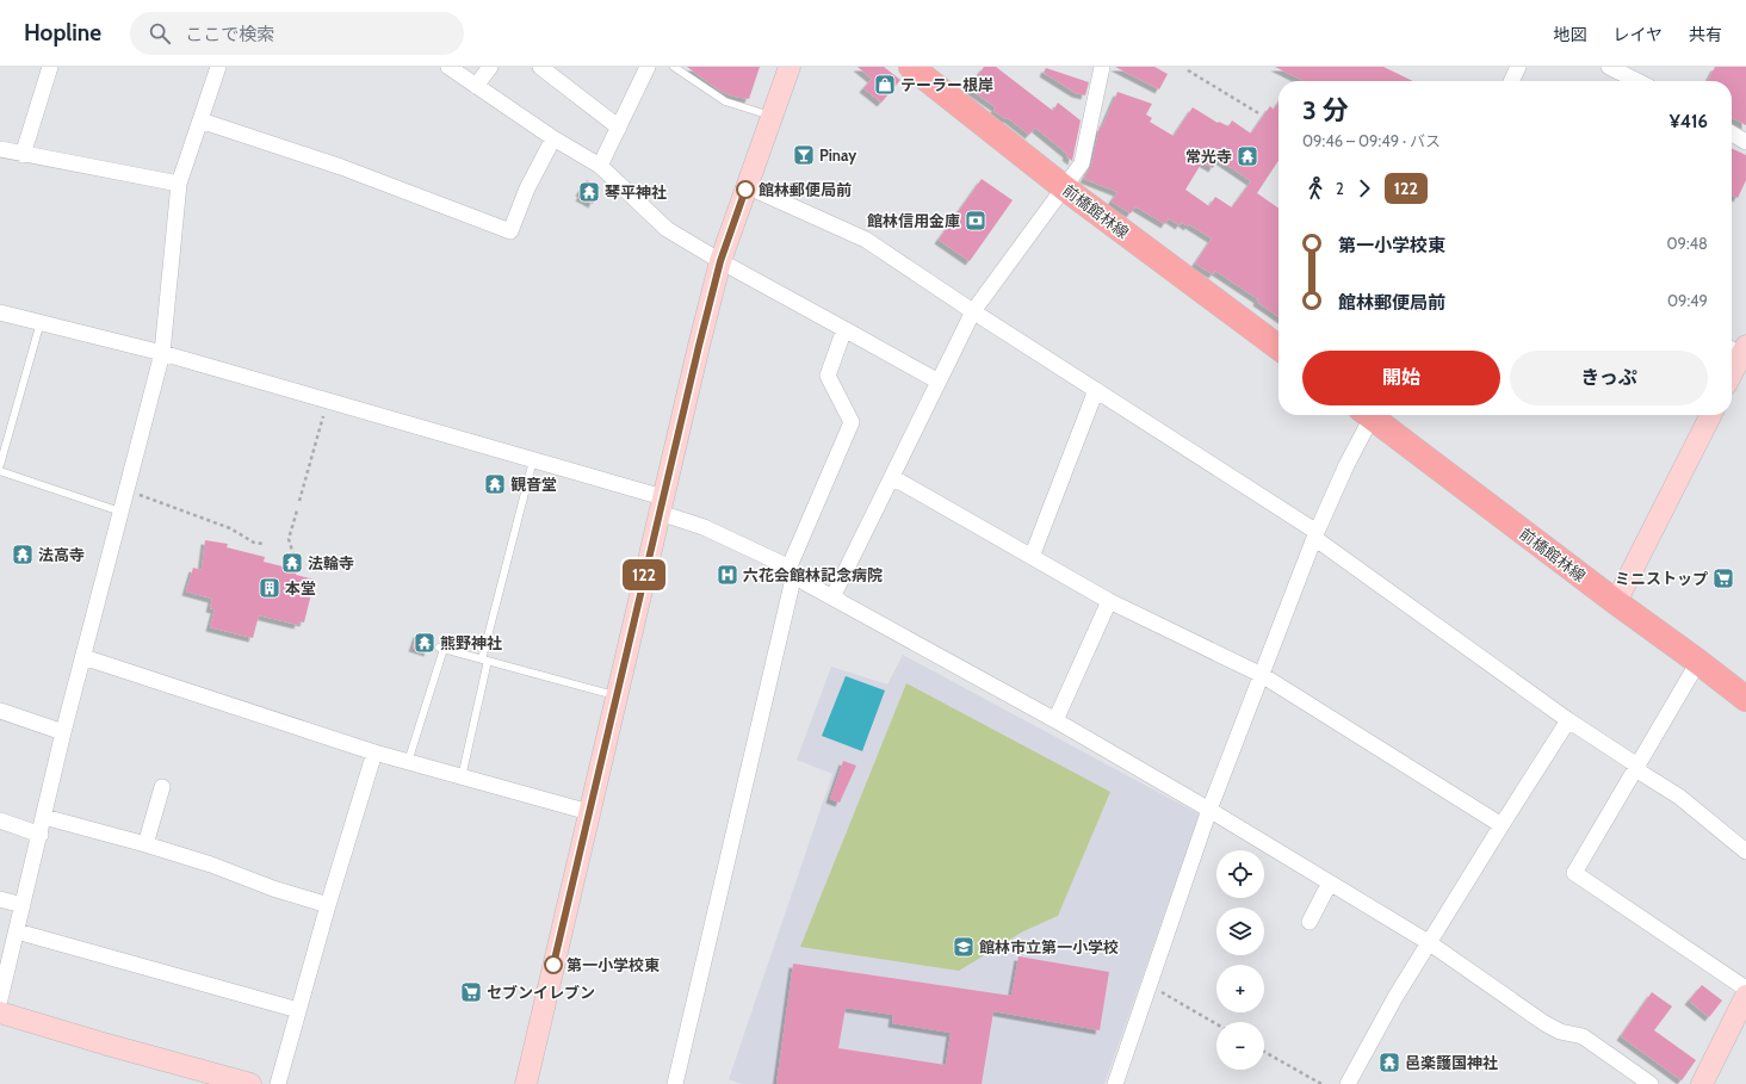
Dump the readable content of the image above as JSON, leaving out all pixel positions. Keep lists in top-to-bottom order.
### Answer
{
  "streets": {
    "main road": ["前橋館林線"]
  },
  "places": {
    "shop": ["テーラー根岸"],
    "bar": ["Pinay"],
    "temple": [
      "常光寺",
      "琴平神社",
      "観音堂",
      "法高寺",
      "法輪寺",
      "熊野神社",
      "邑楽護国神社"
    ],
    "other": ["館林郵便局前", "第一小学校東"],
    "bank": ["館林信用金庫"],
    "hospital": ["六花会館林記念病院"],
    "supermarket": ["ミニストップ", "セブンイレブン"],
    "building": ["本堂"],
    "school or university": ["館林市立第一小学校"]
  },
  "lines": ["bus line 122"],
  "page": {
    "header": "Hopline",
    "search": "ここで検索",
    "nav": ["地図", "レイヤ", "共有"],
    "on_map": "122",
    "heading": ["3 分", "09:46 – 09:49 · バス", "¥416"],
    "legs": ["2", "122"],
    "list": [
      {
        "name": "第一小学校東",
        "value": "09:48"
      },
      {
        "name": "館林郵便局前",
        "value": "09:49"
      }
    ],
    "buttons": ["開始", "きっぷ"],
    "map_buttons": ["+", "−"]
  }
}
